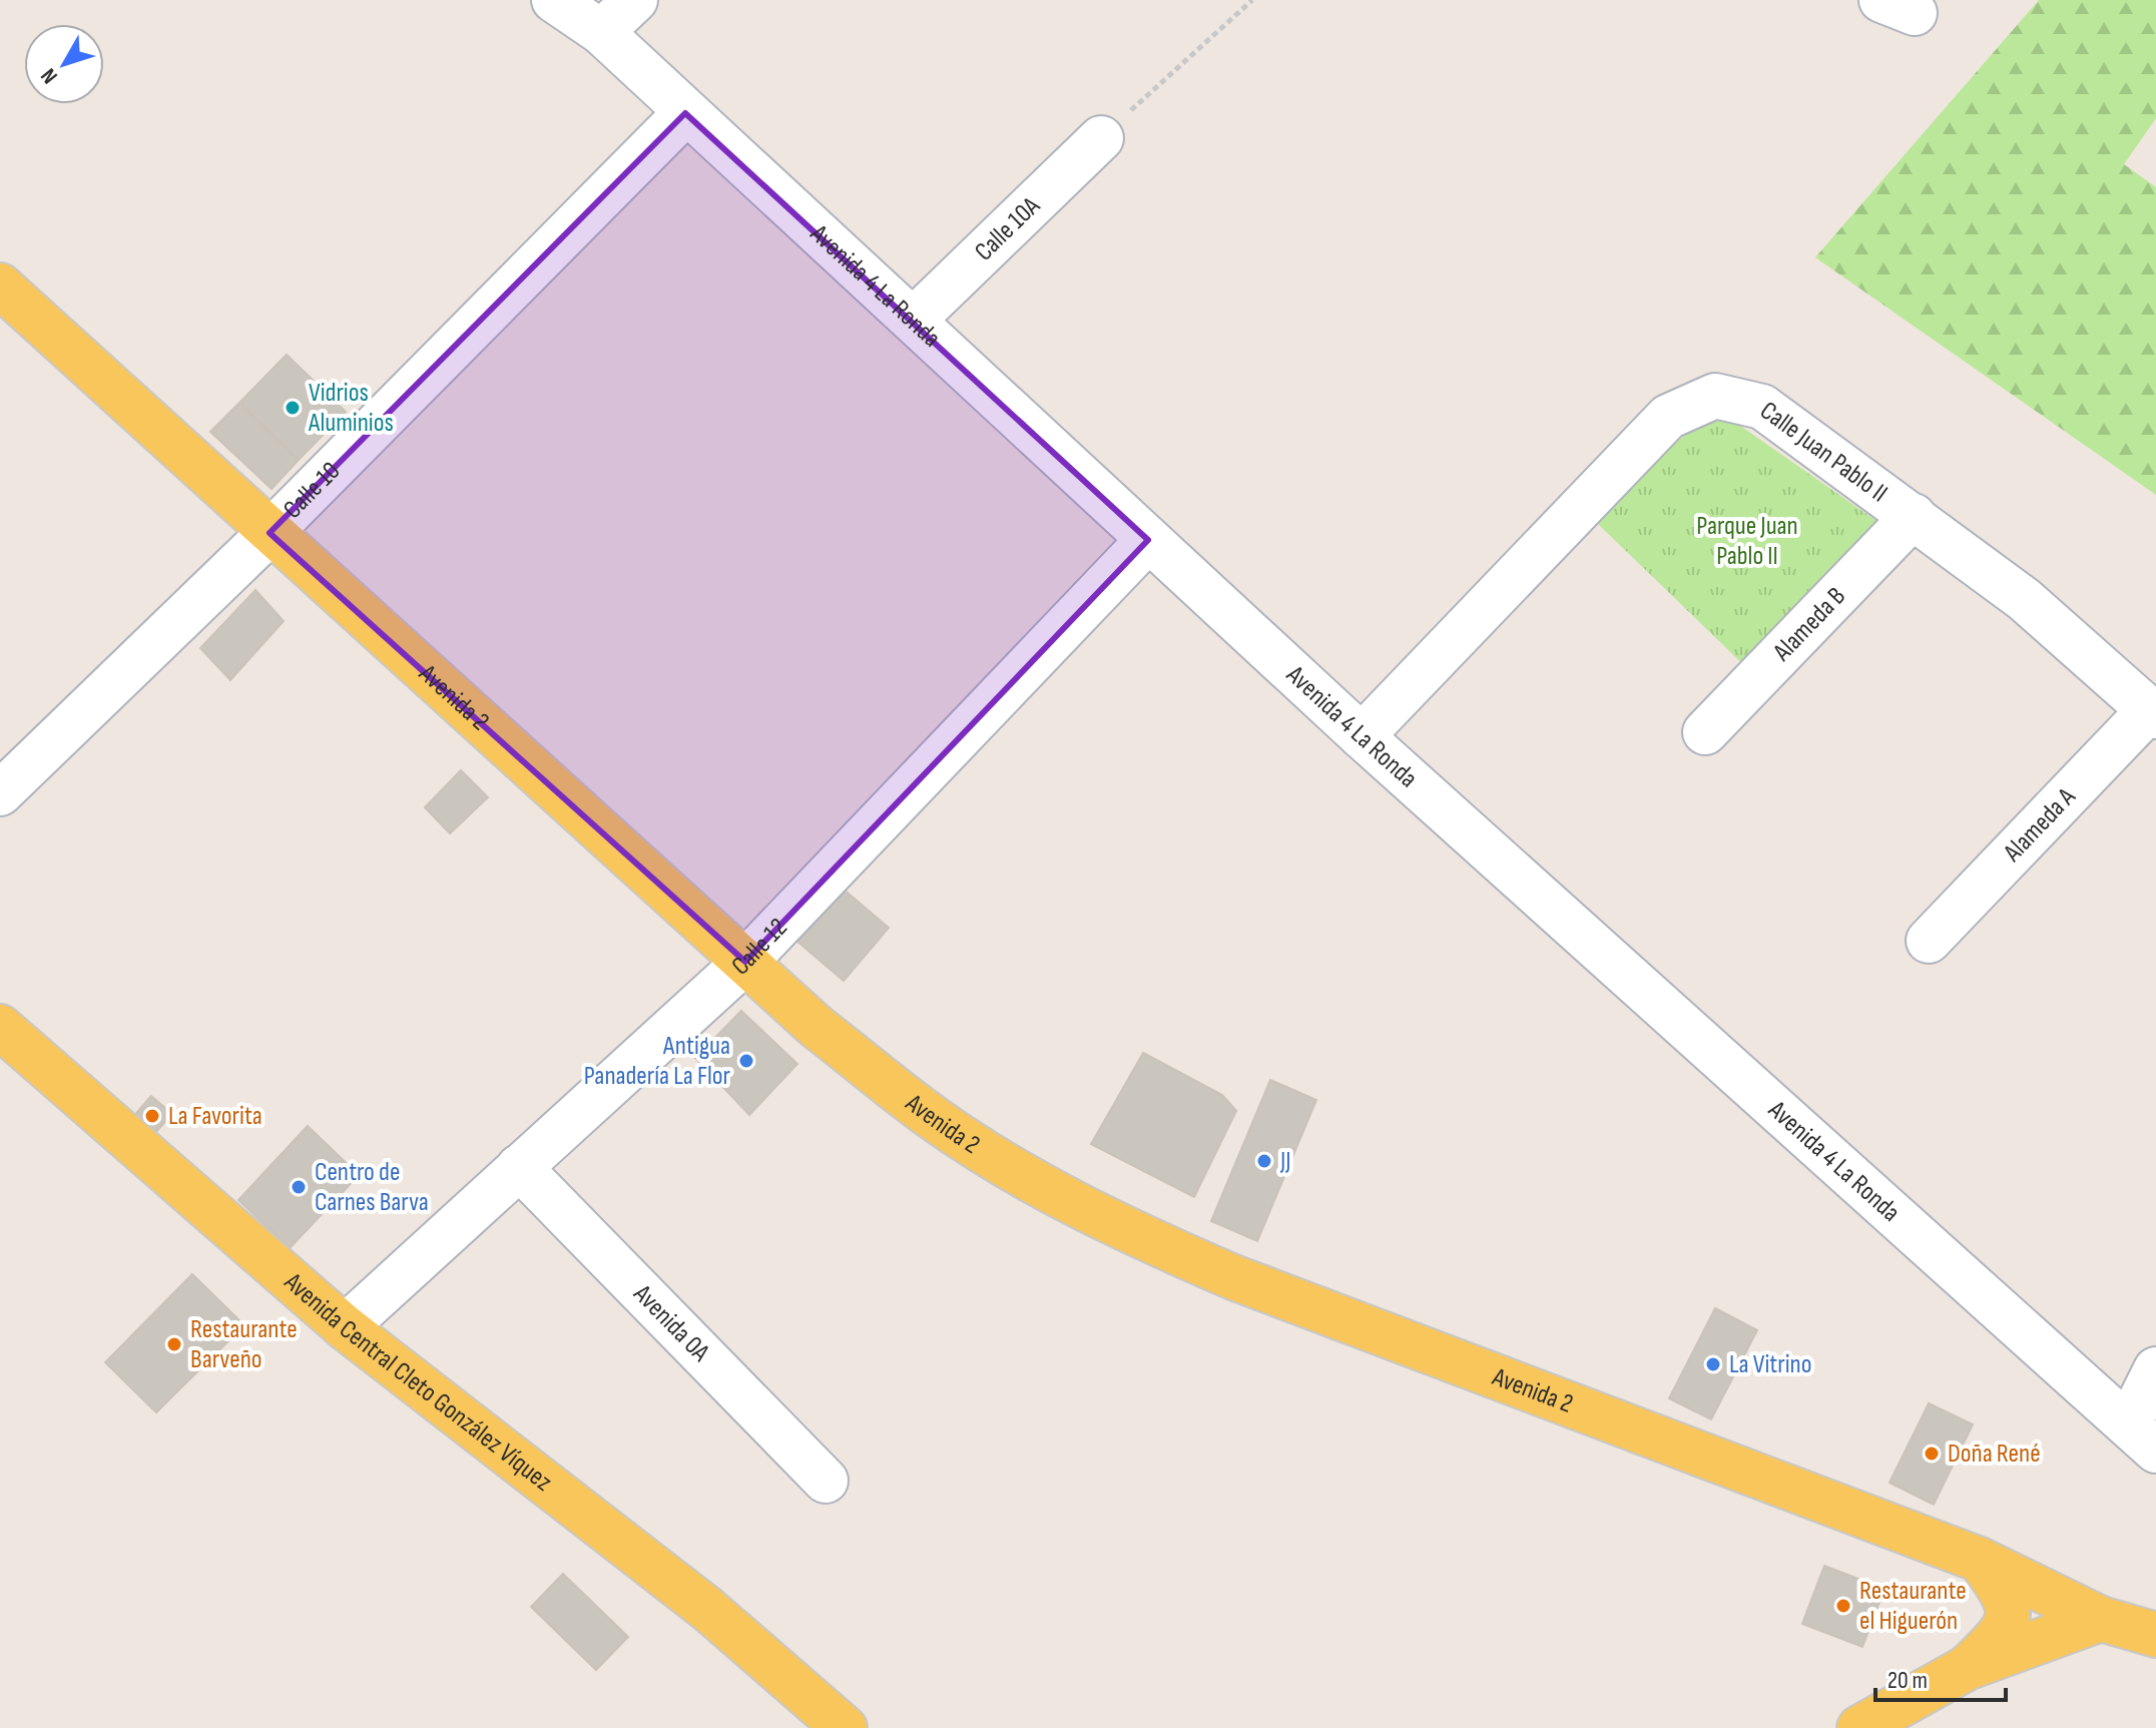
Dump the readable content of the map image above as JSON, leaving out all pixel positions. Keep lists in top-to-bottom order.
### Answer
{
  "streets": {
    "main road": ["Avenida 2", "Avenida Central Cleto González Víquez"],
    "street": [
      "Calle 10A",
      "Avenida 4 La Ronda",
      "Calle Juan Pablo II",
      "Calle 10",
      "Alameda B",
      "Alameda A",
      "Calle 12",
      "Avenida 0A"
    ]
  },
  "crossings": [
    ["Calle 10A", "Avenida 4 La Ronda"],
    ["Avenida 4 La Ronda", "Calle Juan Pablo II"],
    ["Avenida 4 La Ronda", "Calle 10"],
    ["Avenida 4 La Ronda", "Calle 12"],
    ["Calle Juan Pablo II", "Alameda B"],
    ["Calle Juan Pablo II", "Alameda A"],
    ["Calle 10", "Avenida 2"],
    ["Avenida 2", "Calle 12"],
    ["Calle 12", "Avenida 0A"],
    ["Calle 12", "Avenida Central Cleto González Víquez"]
  ],
  "parks": ["Parque Juan Pablo II"],
  "places": [
    "Vidrios Aluminios",
    "Antigua Panadería La Flor",
    "La Favorita",
    "JJ",
    "Centro de Carnes Barva",
    "Restaurante Barveño",
    "La Vitrino",
    "Doña René",
    "Restaurante el Higuerón"
  ],
  "scale_bar": "20 m",
  "north": "bottom left"
}
